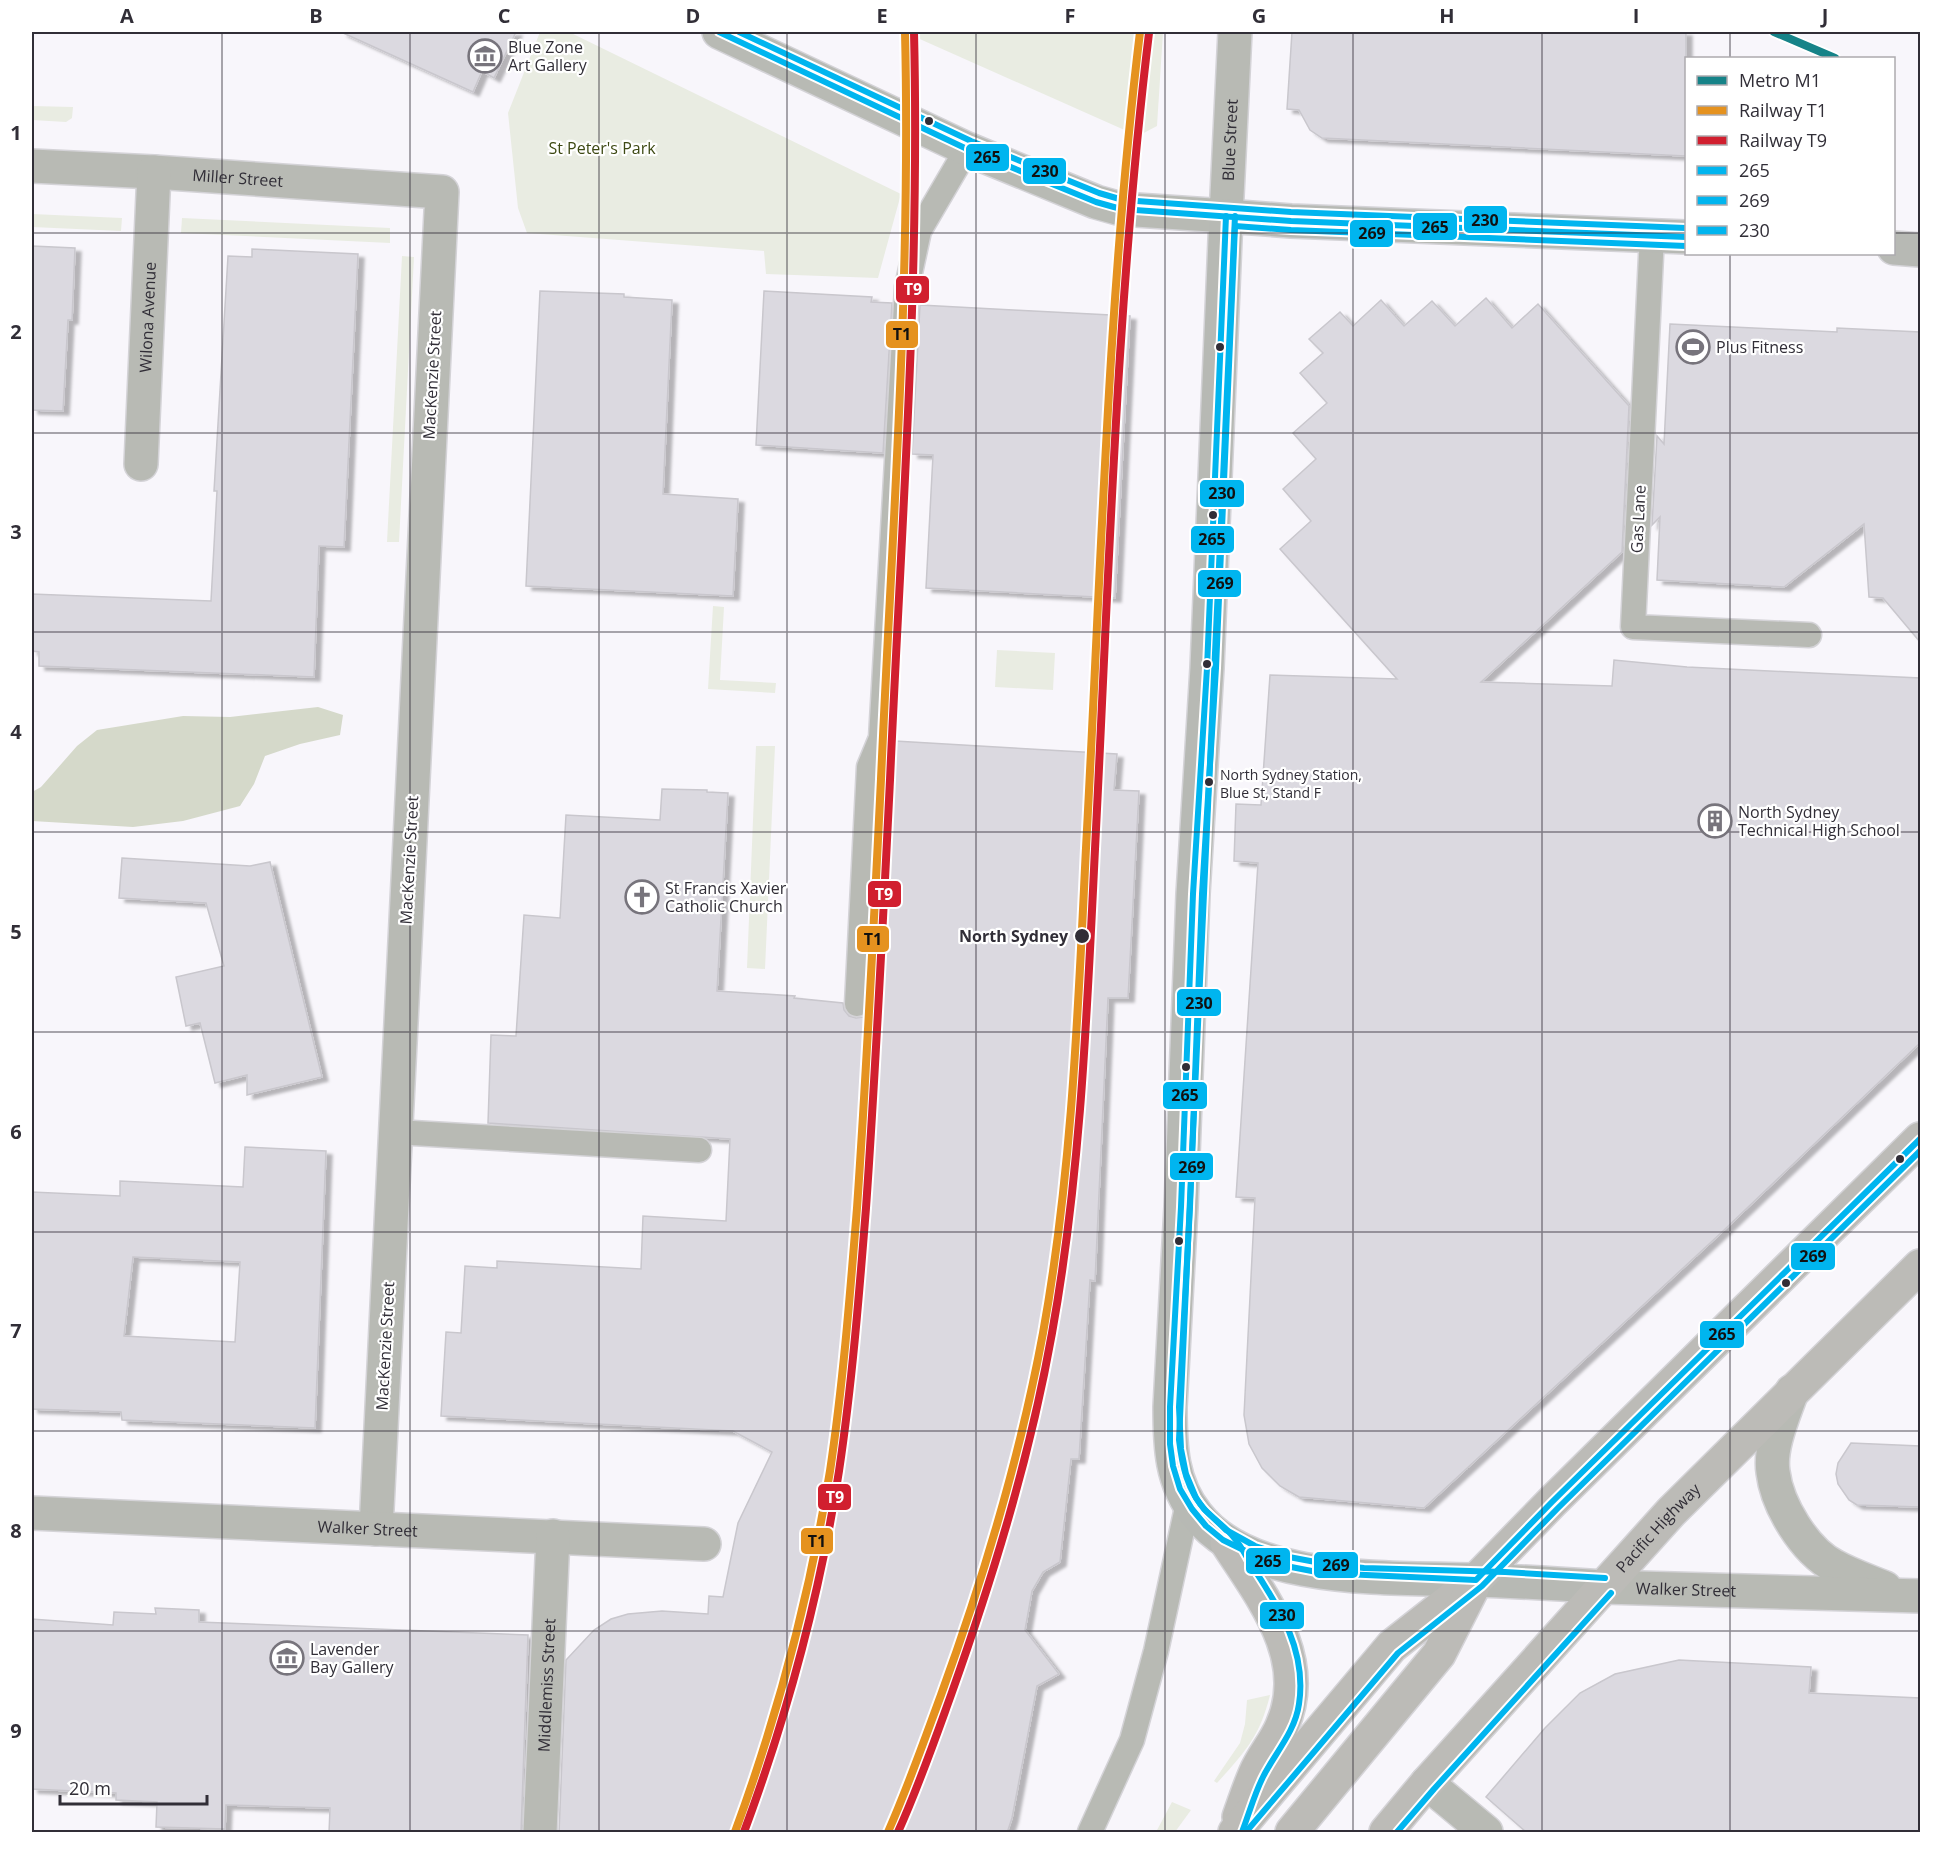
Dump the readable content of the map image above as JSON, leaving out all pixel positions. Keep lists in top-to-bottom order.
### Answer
{
  "streets": {
    "main road": ["Blue Street", "Walker Street", "Pacific Highway"],
    "street": [
      "Miller Street",
      "Wilona Avenue",
      "MacKenzie Street",
      "Middlemiss Street"
    ],
    "lane": ["Gas Lane"]
  },
  "crossings": [
    ["Blue Street", "Walker Street"],
    ["Miller Street", "Wilona Avenue"],
    ["Miller Street", "MacKenzie Street"],
    ["MacKenzie Street", "Walker Street"],
    ["Walker Street", "Pacific Highway"],
    ["Walker Street", "Middlemiss Street"]
  ],
  "parks": ["St Peter's Park"],
  "places": {
    "museum": ["Blue Zone Art Gallery", "Lavender Bay Gallery"],
    "sports": ["Plus Fitness"],
    "other": ["North Sydney Station, Blue St, Stand F", "North Sydney"],
    "building": ["North Sydney Technical High School"],
    "church": ["St Francis Xavier Catholic Church"]
  },
  "lines": [
    "metro line M1",
    "rail line T1",
    "rail line T9",
    "transit line 265",
    "transit line 230",
    "transit line 269"
  ],
  "legend": [
    "Metro M1",
    "Railway T1",
    "Railway T9",
    "265",
    "269",
    "230"
  ],
  "scale_bar": "20 m",
  "grid": {
    "columns": [
      "A",
      "B",
      "C",
      "D",
      "E",
      "F",
      "G",
      "H",
      "I",
      "J"
    ],
    "rows": [
      "1",
      "2",
      "3",
      "4",
      "5",
      "6",
      "7",
      "8",
      "9"
    ]
  }
}
